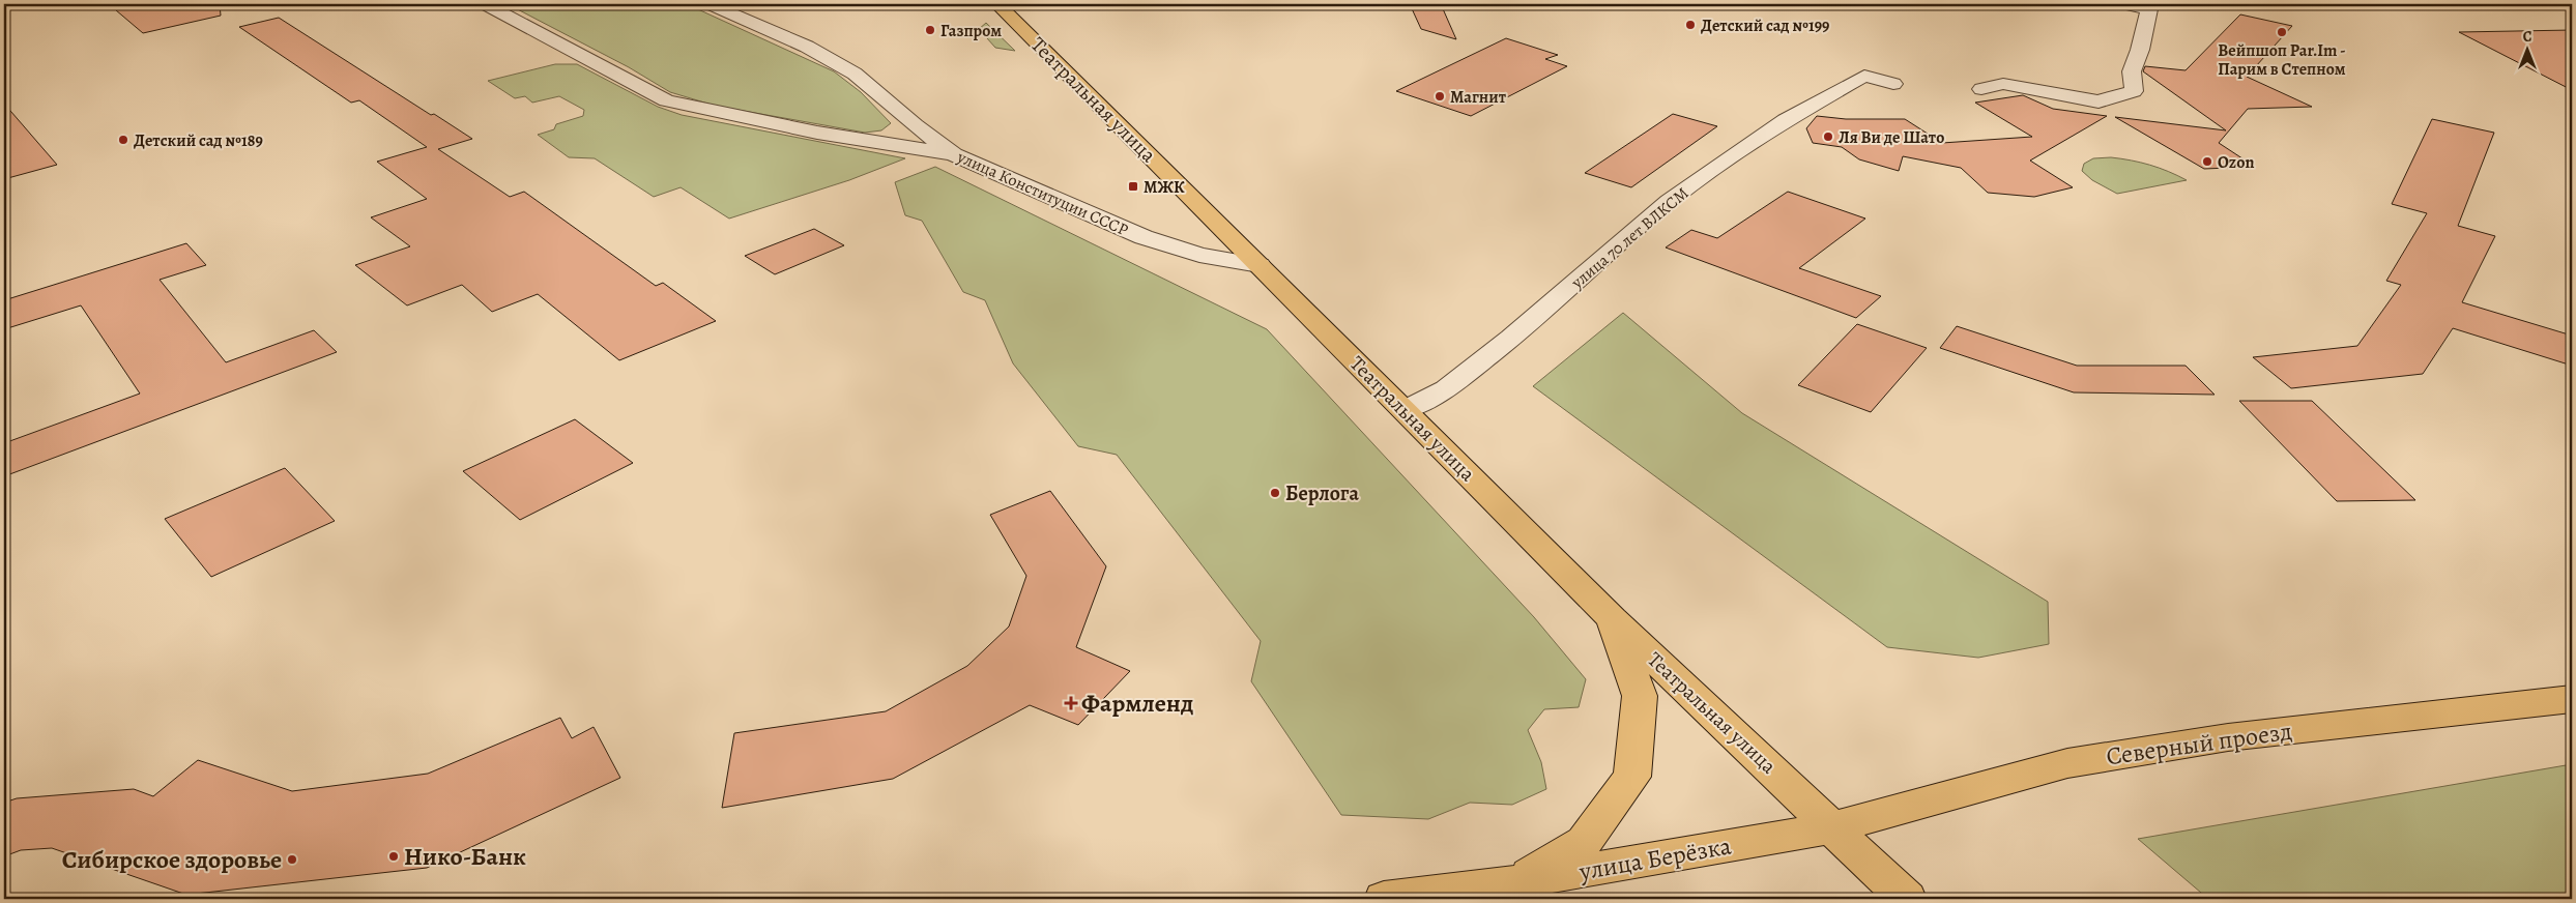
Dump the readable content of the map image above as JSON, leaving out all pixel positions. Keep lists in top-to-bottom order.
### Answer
{
  "streets": {
    "main road": ["Театральная улица", "Северный проезд", "улица Берёзка"],
    "street": ["улица Конституции СССР", "улица 70 лет ВЛКСМ"]
  },
  "crossings": [
    ["Театральная улица", "улица Конституции СССР"],
    ["Театральная улица", "улица 70 лет ВЛКСМ"],
    ["Театральная улица", "Северный проезд"],
    ["Театральная улица", "улица Берёзка"],
    ["Северный проезд", "улица Берёзка"]
  ],
  "places": {
    "other": [
      "Детский сад №199",
      "Газпром",
      "Вейпшоп Par.Im - Парим в Степном",
      "Магнит",
      "Ля Ви де Шато",
      "Детский сад №189",
      "Ozon",
      "Берлога",
      "Нико-Банк",
      "Сибирское здоровье"
    ],
    "transit": ["МЖК"],
    "health": ["Фармленд"]
  },
  "north": "top"
}
